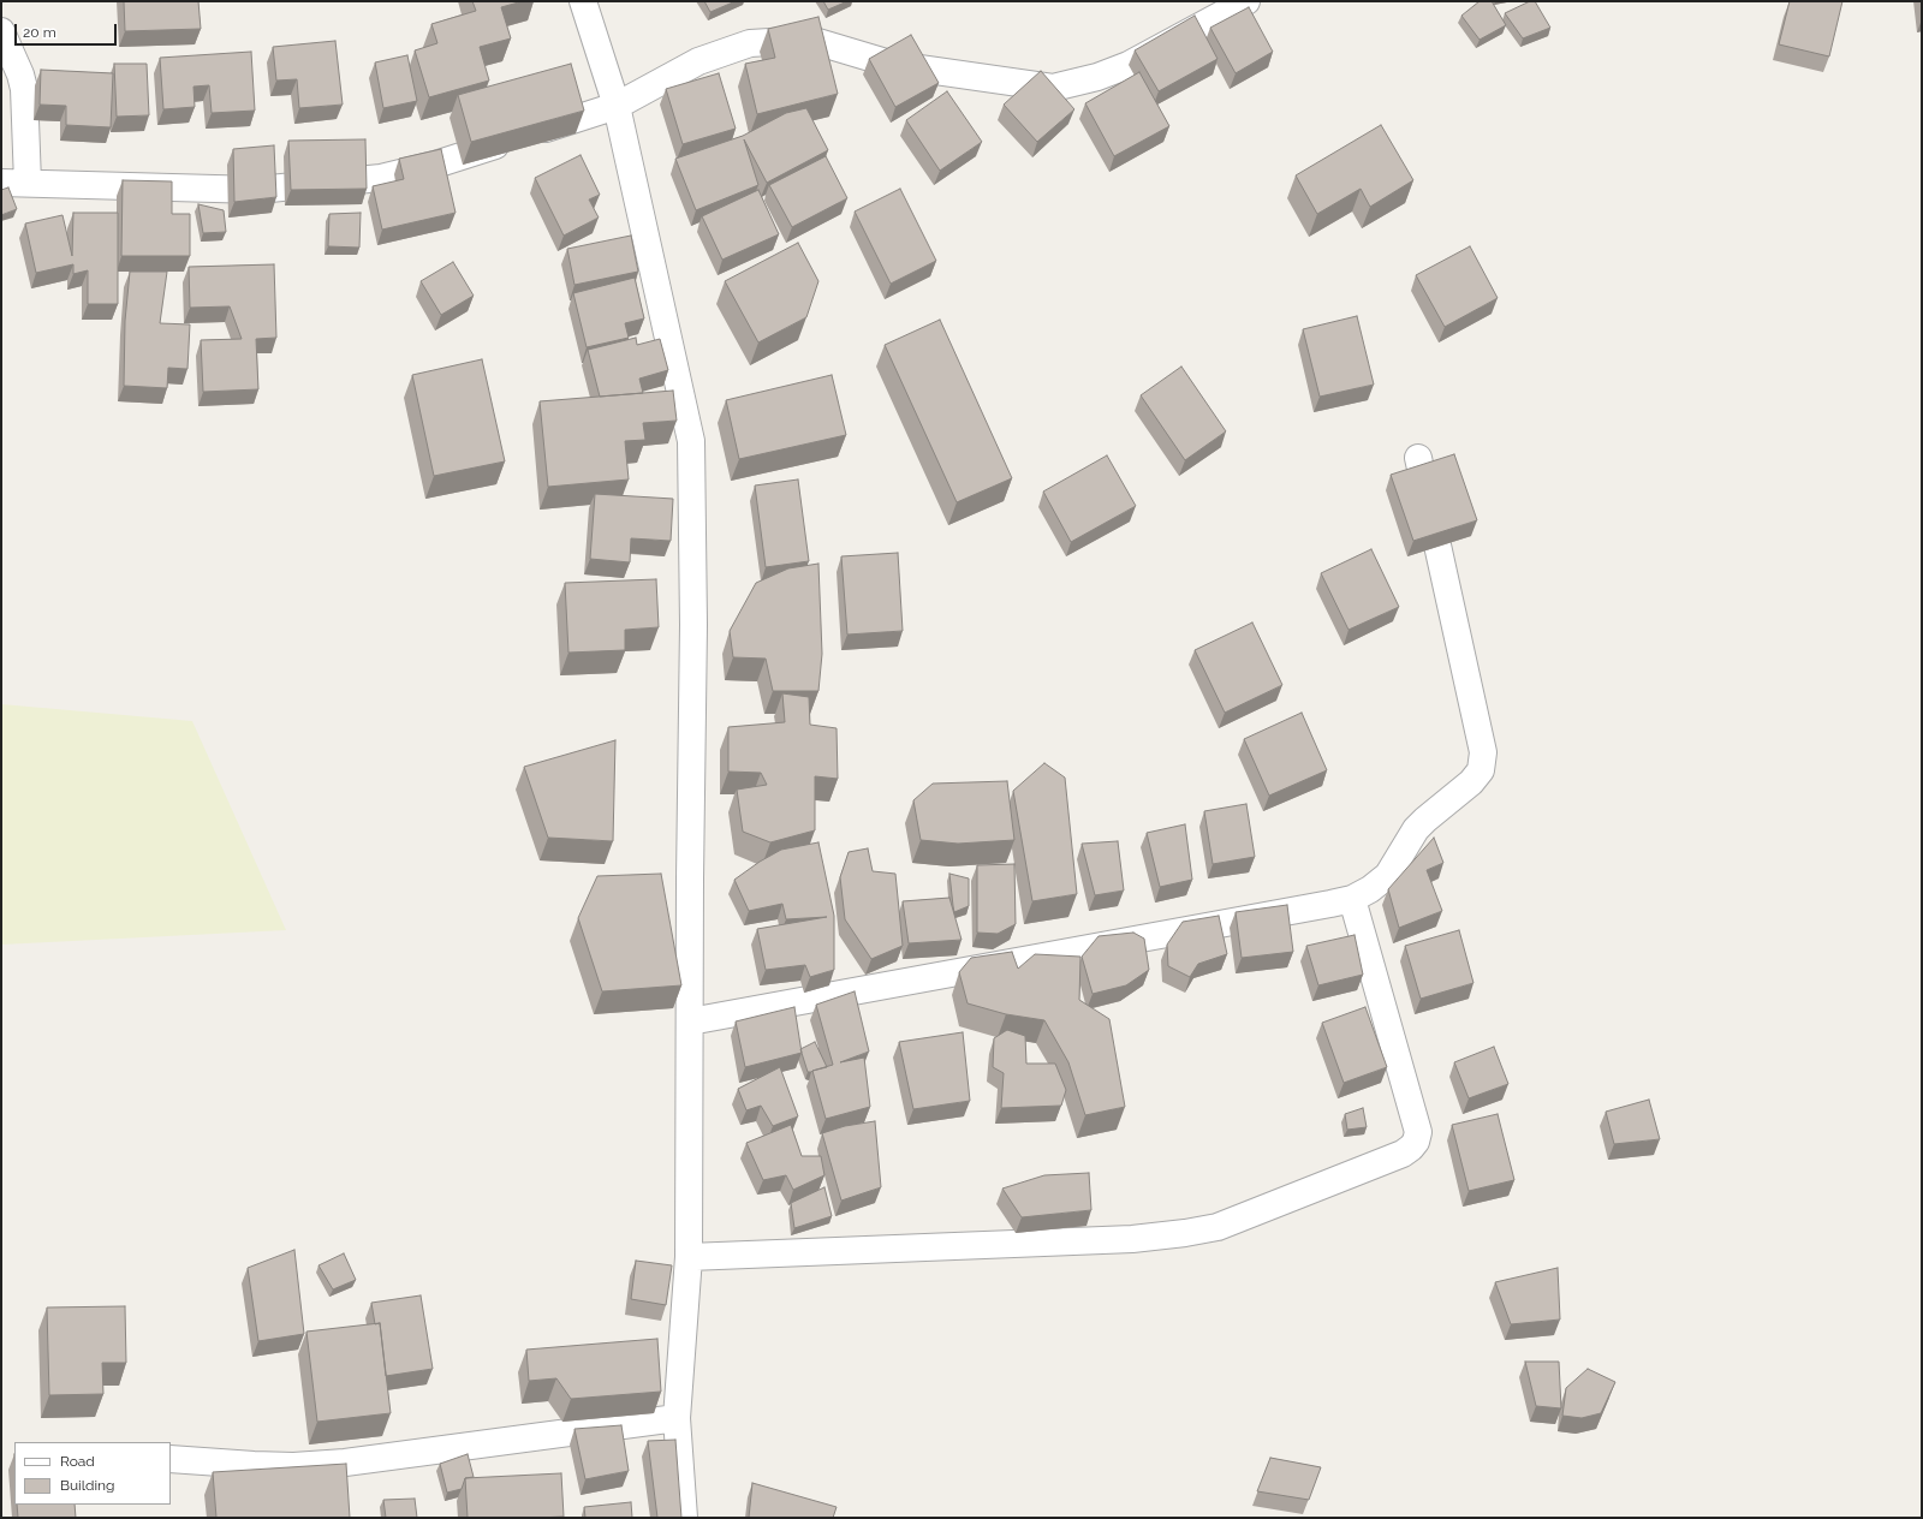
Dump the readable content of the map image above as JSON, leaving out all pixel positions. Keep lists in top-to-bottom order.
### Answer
{
  "legend": ["Road", "Building"],
  "scale_bar": "20 m"
}
